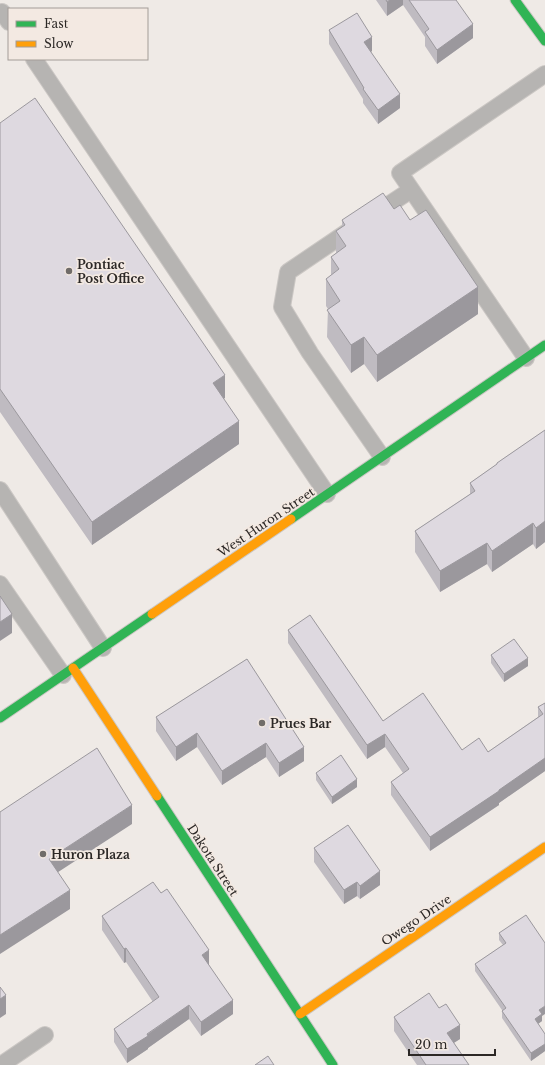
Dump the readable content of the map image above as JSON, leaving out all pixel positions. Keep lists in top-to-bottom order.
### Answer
{
  "streets": {
    "main road": ["West Huron Street", "Dakota Street", "Owego Drive"]
  },
  "crossings": [
    ["West Huron Street", "Dakota Street"],
    ["Dakota Street", "Owego Drive"]
  ],
  "places": ["Pontiac Post Office", "Prues Bar", "Huron Plaza"],
  "legend": ["Fast", "Slow"],
  "scale_bar": "20 m"
}
